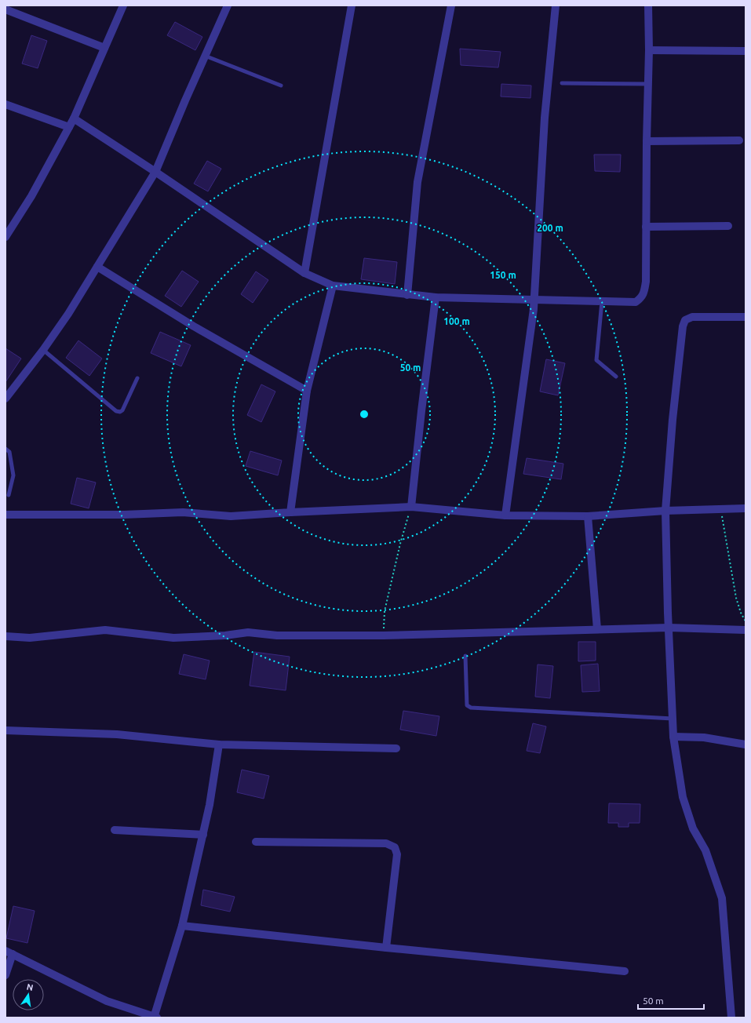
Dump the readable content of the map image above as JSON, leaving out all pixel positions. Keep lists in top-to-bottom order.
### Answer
{
  "scale_bar": "50 m",
  "north": "top",
  "rings": [
    "200 m",
    "150 m",
    "100 m",
    "50 m"
  ]
}
